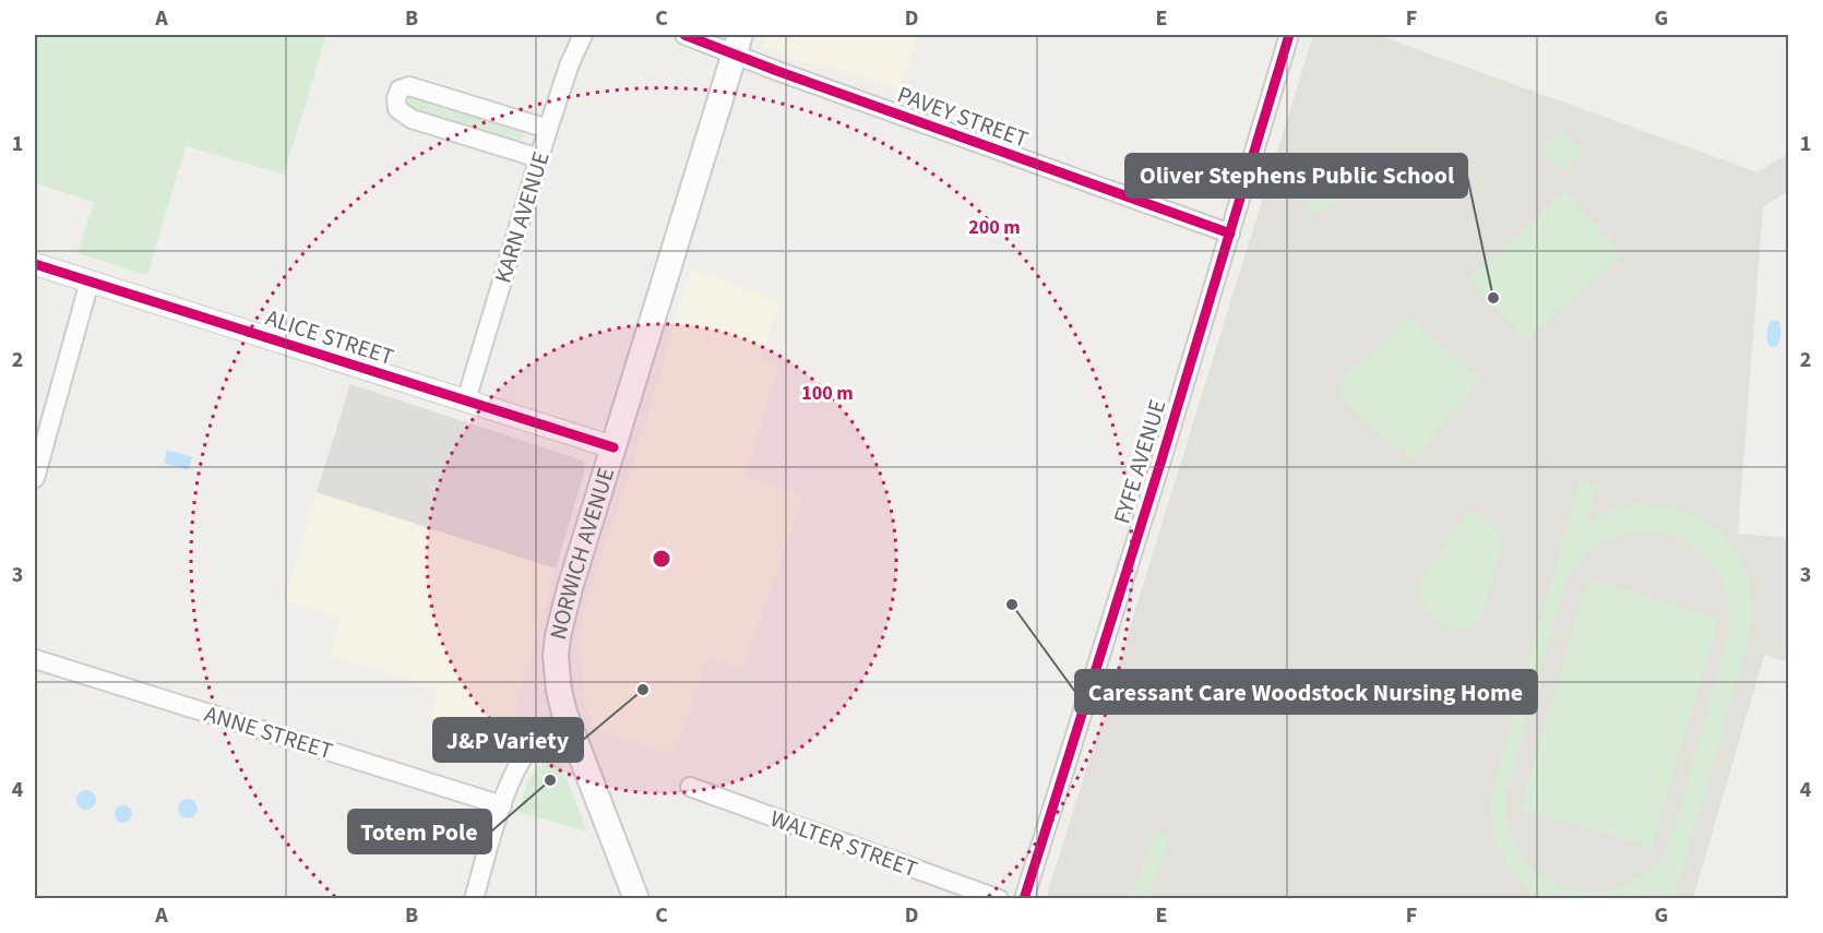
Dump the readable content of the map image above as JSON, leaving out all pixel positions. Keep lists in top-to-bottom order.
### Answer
{
  "streets": {
    "main road": ["NORWICH AVENUE"],
    "street": [
      "PAVEY STREET",
      "KARN AVENUE",
      "ALICE STREET",
      "FYFE AVENUE",
      "ANNE STREET",
      "WALTER STREET"
    ]
  },
  "crossings": [
    ["PAVEY STREET", "FYFE AVENUE"],
    ["PAVEY STREET", "NORWICH AVENUE"],
    ["KARN AVENUE", "ALICE STREET"],
    ["ALICE STREET", "NORWICH AVENUE"]
  ],
  "places": [
    "Oliver Stephens Public School",
    "Caressant Care Woodstock Nursing Home",
    "J&P Variety",
    "Totem Pole"
  ],
  "grid": {
    "columns": [
      "A",
      "B",
      "C",
      "D",
      "E",
      "F",
      "G"
    ],
    "rows": [
      "1",
      "2",
      "3",
      "4"
    ]
  },
  "rings": ["200 m", "100 m"]
}
